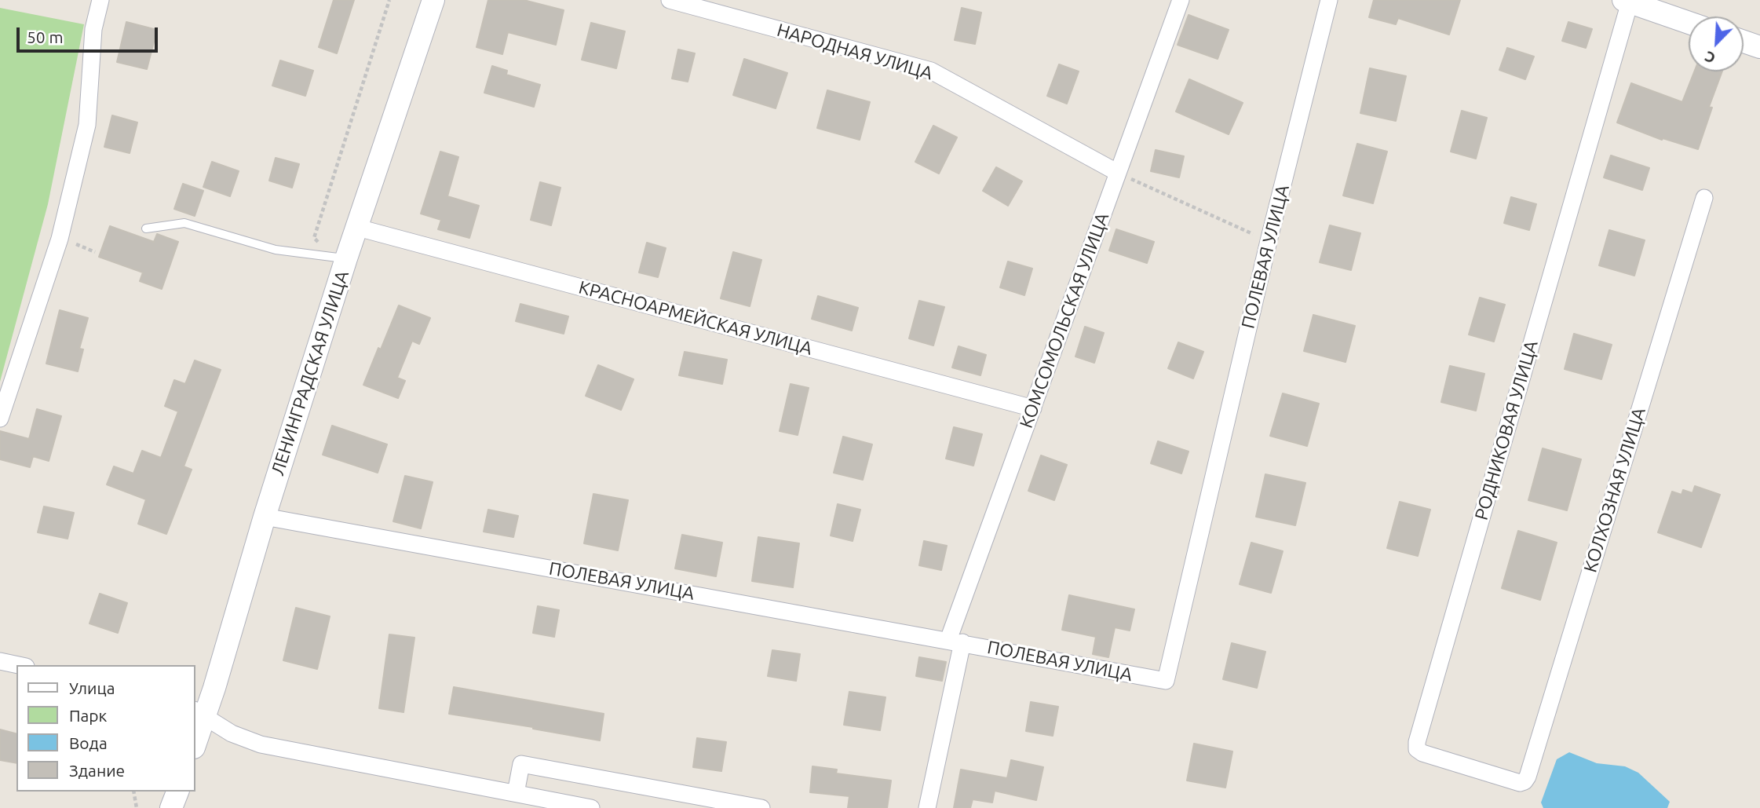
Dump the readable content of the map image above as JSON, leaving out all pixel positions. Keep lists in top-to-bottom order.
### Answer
{
  "streets": {
    "street": [
      "НАРОДНАЯ УЛИЦА",
      "ПОЛЕВАЯ УЛИЦА",
      "КРАСНОАРМЕЙСКАЯ УЛИЦА",
      "КОМСОМОЛЬСКАЯ УЛИЦА",
      "ЛЕНИНГРАДСКАЯ УЛИЦА",
      "РОДНИКОВАЯ УЛИЦА",
      "КОЛХОЗНАЯ УЛИЦА"
    ]
  },
  "crossings": [
    ["НАРОДНАЯ УЛИЦА", "КОМСОМОЛЬСКАЯ УЛИЦА"],
    ["ПОЛЕВАЯ УЛИЦА", "КОМСОМОЛЬСКАЯ УЛИЦА"],
    ["ПОЛЕВАЯ УЛИЦА", "ЛЕНИНГРАДСКАЯ УЛИЦА"],
    ["КРАСНОАРМЕЙСКАЯ УЛИЦА", "КОМСОМОЛЬСКАЯ УЛИЦА"],
    ["КРАСНОАРМЕЙСКАЯ УЛИЦА", "ЛЕНИНГРАДСКАЯ УЛИЦА"],
    ["РОДНИКОВАЯ УЛИЦА", "КОЛХОЗНАЯ УЛИЦА"]
  ],
  "legend": [
    "Улица",
    "Парк",
    "Вода",
    "Здание"
  ],
  "scale_bar": "50 m",
  "north": "bottom left"
}
